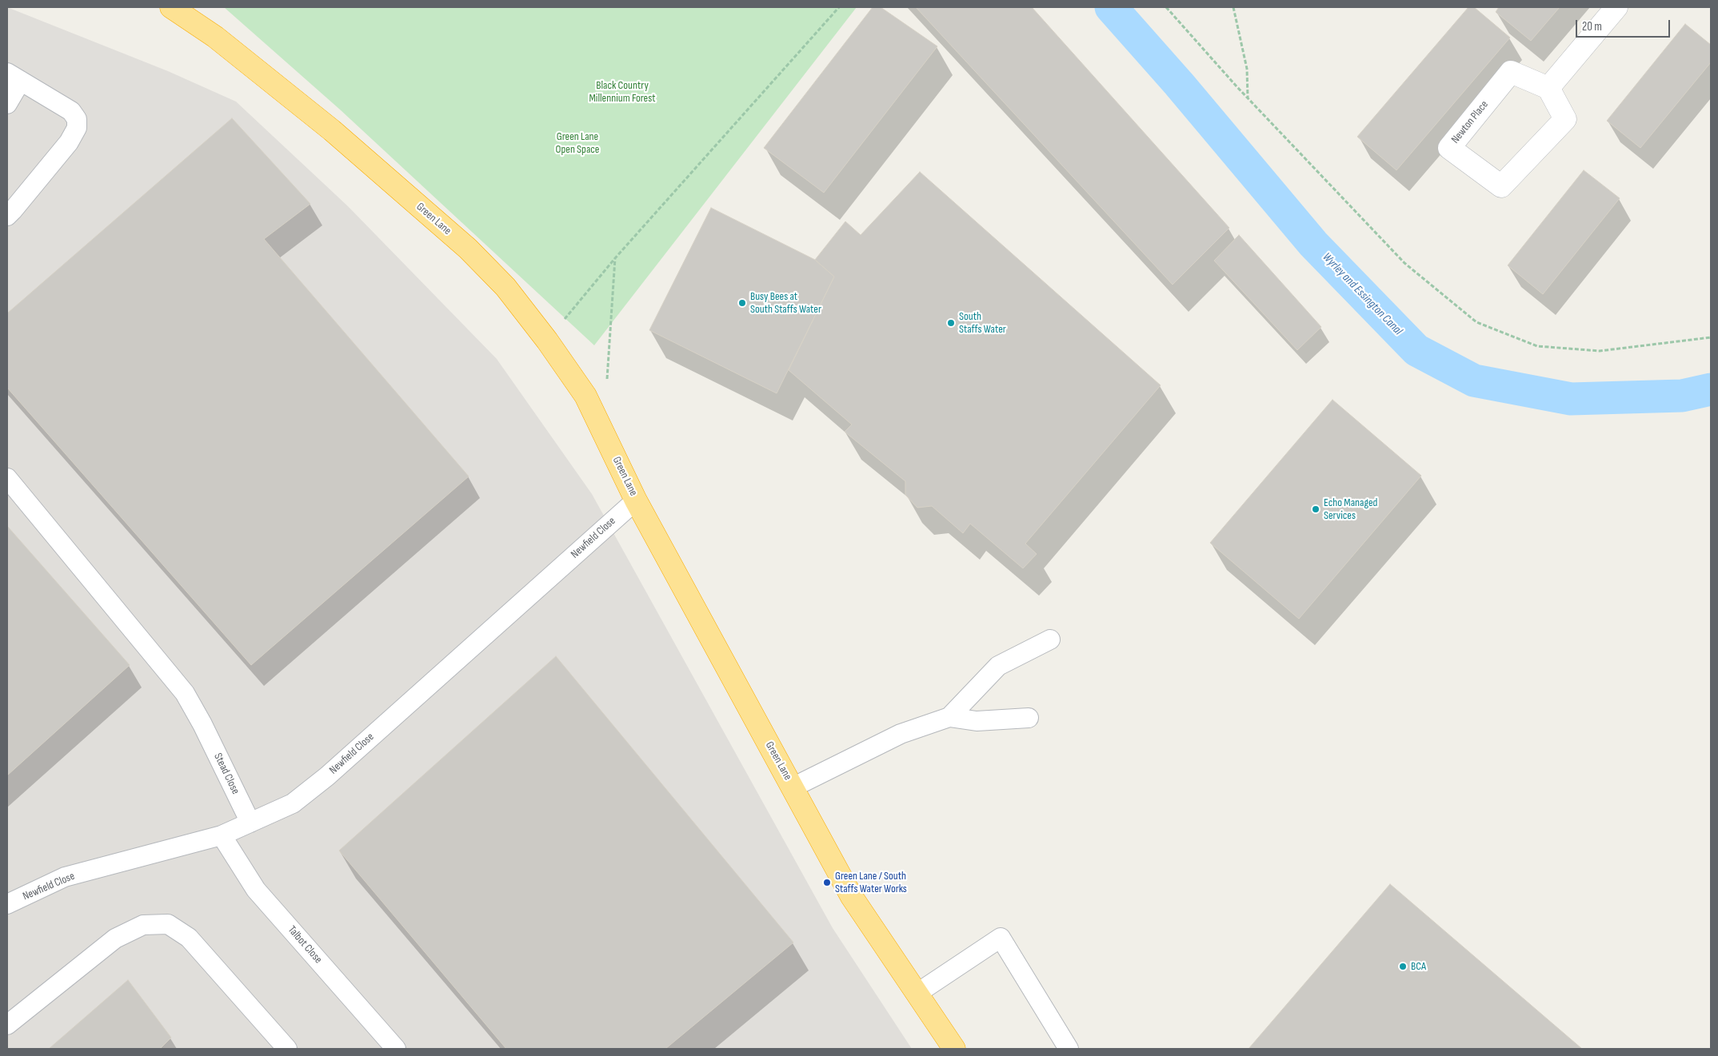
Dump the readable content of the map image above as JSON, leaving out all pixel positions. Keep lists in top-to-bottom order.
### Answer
{
  "streets": {
    "highway": ["Green Lane"],
    "street": ["Newton Place"],
    "lane": ["Newfield Close", "Stead Close", "Talbot Close"]
  },
  "crossings": [
    ["Green Lane", "Newfield Close"],
    ["Newfield Close", "Stead Close"],
    ["Newfield Close", "Talbot Close"]
  ],
  "water": ["Wyrley and Essington Canal"],
  "parks": ["Black Country Millennium Forest", "Green Lane Open Space"],
  "places": [
    "Busy Bees at South Staffs Water",
    "South Staffs Water",
    "Echo Managed Services",
    "Green Lane / South Staffs Water Works",
    "BCA"
  ],
  "scale_bar": "20 m"
}
